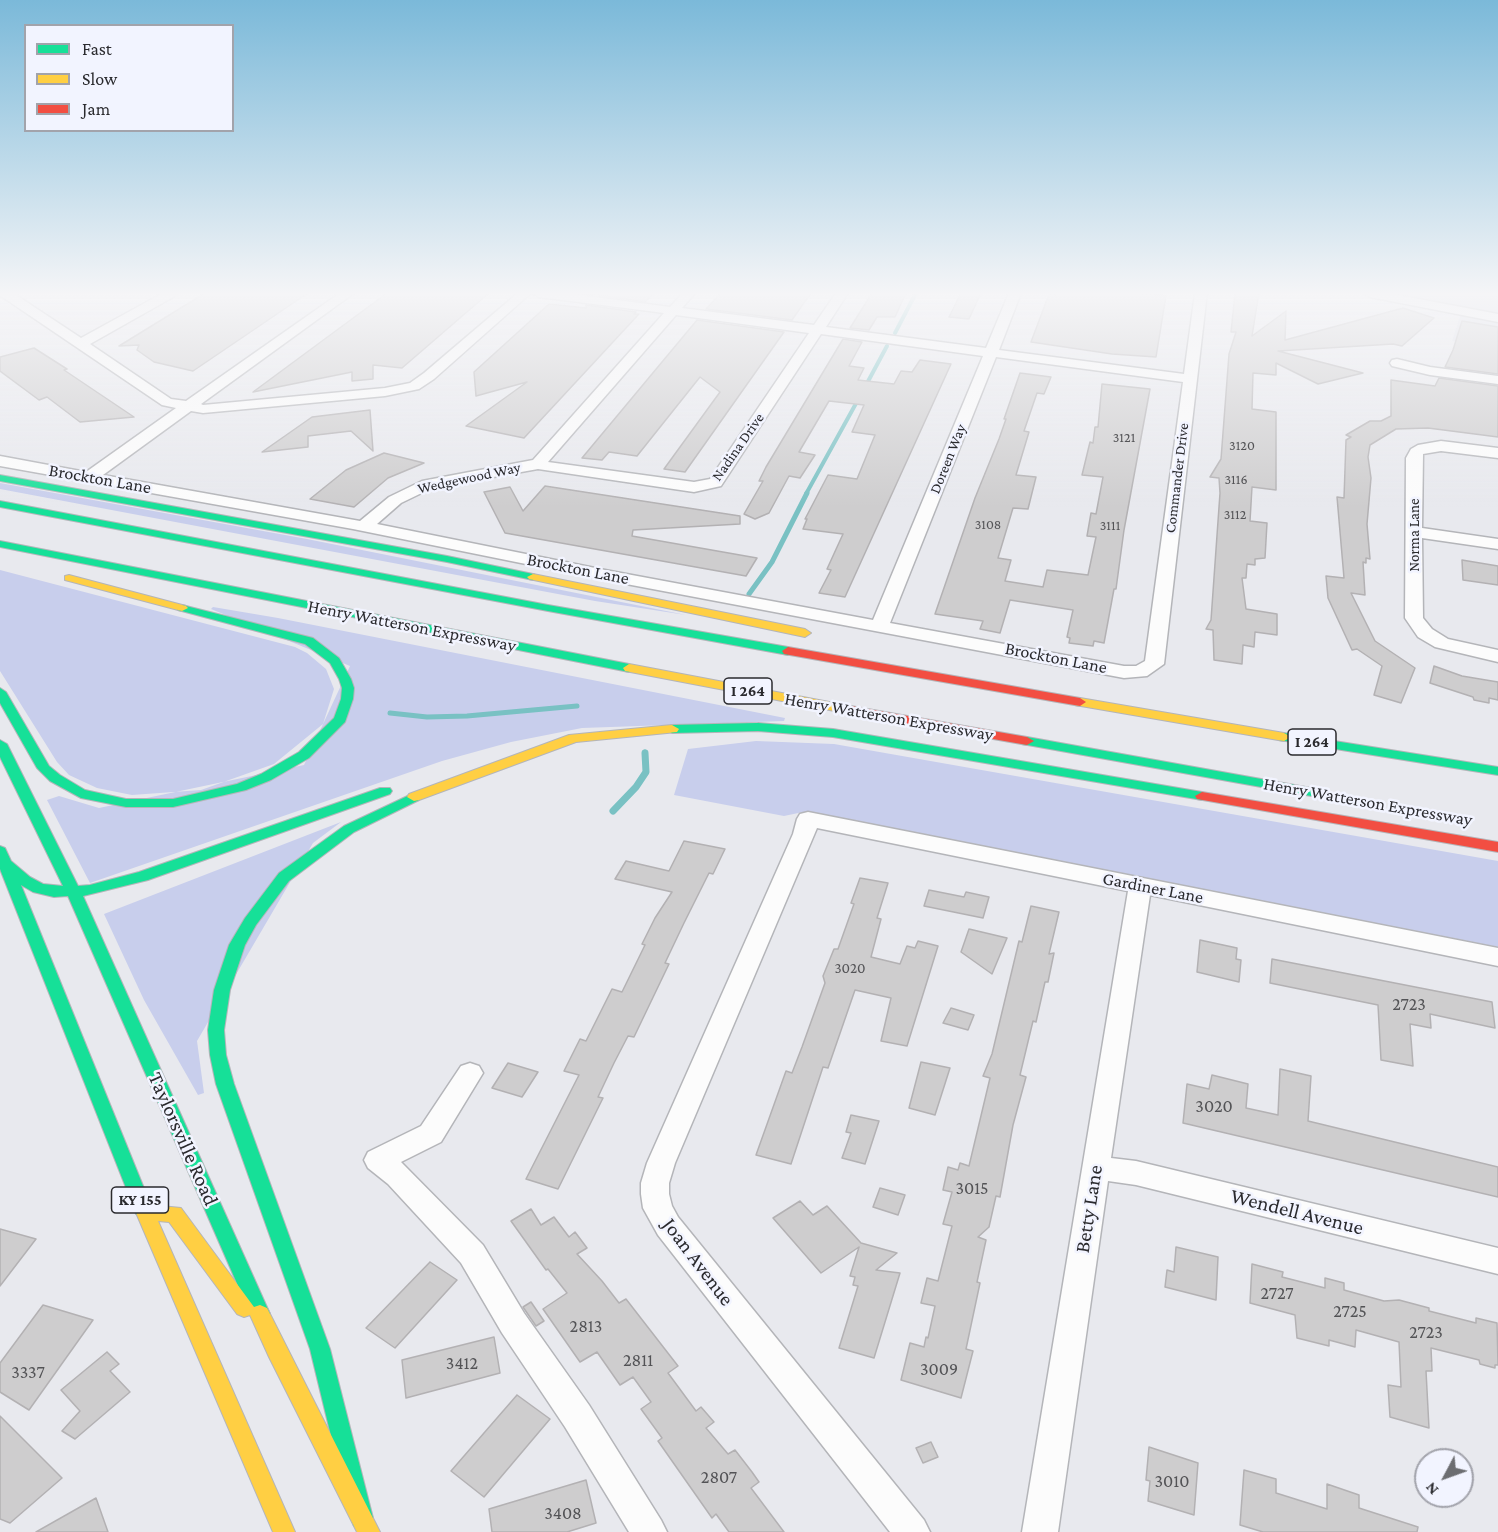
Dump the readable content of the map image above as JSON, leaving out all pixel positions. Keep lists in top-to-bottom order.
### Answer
{
  "streets": {
    "main road": [
      "Henry Watterson Expressway",
      "I 264",
      "Taylorsville Road",
      "KY 155"
    ],
    "street": [
      "Nadina Drive",
      "Doreen Way",
      "Wedgewood Way",
      "Commander Drive",
      "Brockton Lane",
      "Norma Lane",
      "Gardiner Lane",
      "Betty Lane",
      "Wendell Avenue",
      "Joan Avenue"
    ]
  },
  "crossings": [
    ["Nadina Drive", "Wedgewood Way"],
    ["Doreen Way", "Brockton Lane"],
    ["Wedgewood Way", "Brockton Lane"],
    ["Commander Drive", "Brockton Lane"],
    ["Gardiner Lane", "Betty Lane"],
    ["Gardiner Lane", "Joan Avenue"],
    ["Betty Lane", "Wendell Avenue"]
  ],
  "house_numbers": [
    "3121",
    "3120",
    "3116",
    "3112",
    "3108",
    "3111",
    "3020",
    "2723",
    "3020",
    "3015",
    "2727",
    "2725",
    "2813",
    "2723",
    "2811",
    "3412",
    "3009",
    "3337",
    "2807",
    "3010",
    "3408"
  ],
  "legend": ["Fast", "Slow", "Jam"],
  "north": "bottom left"
}
